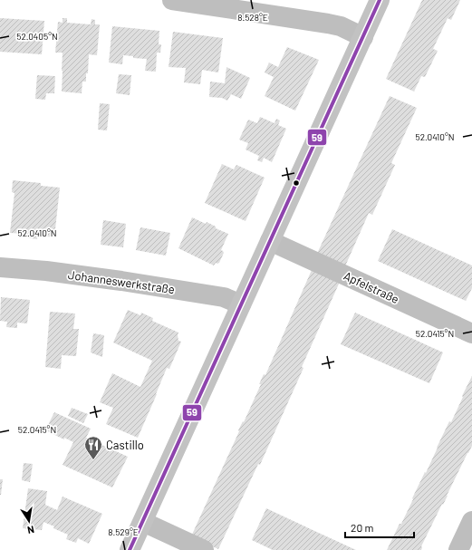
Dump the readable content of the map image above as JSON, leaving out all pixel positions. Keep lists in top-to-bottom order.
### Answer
{
  "streets": {
    "street": ["Johanneswerkstraße", "Apfelstraße"]
  },
  "places": {
    "restaurant": ["Castillo"]
  },
  "lines": ["transit line 59"],
  "scale_bar": "20 m",
  "north": "bottom",
  "coordinates": [
    "8.528°E",
    "52.0405°N",
    "52.0410°N",
    "52.0415°N",
    "8.529°E"
  ]
}
